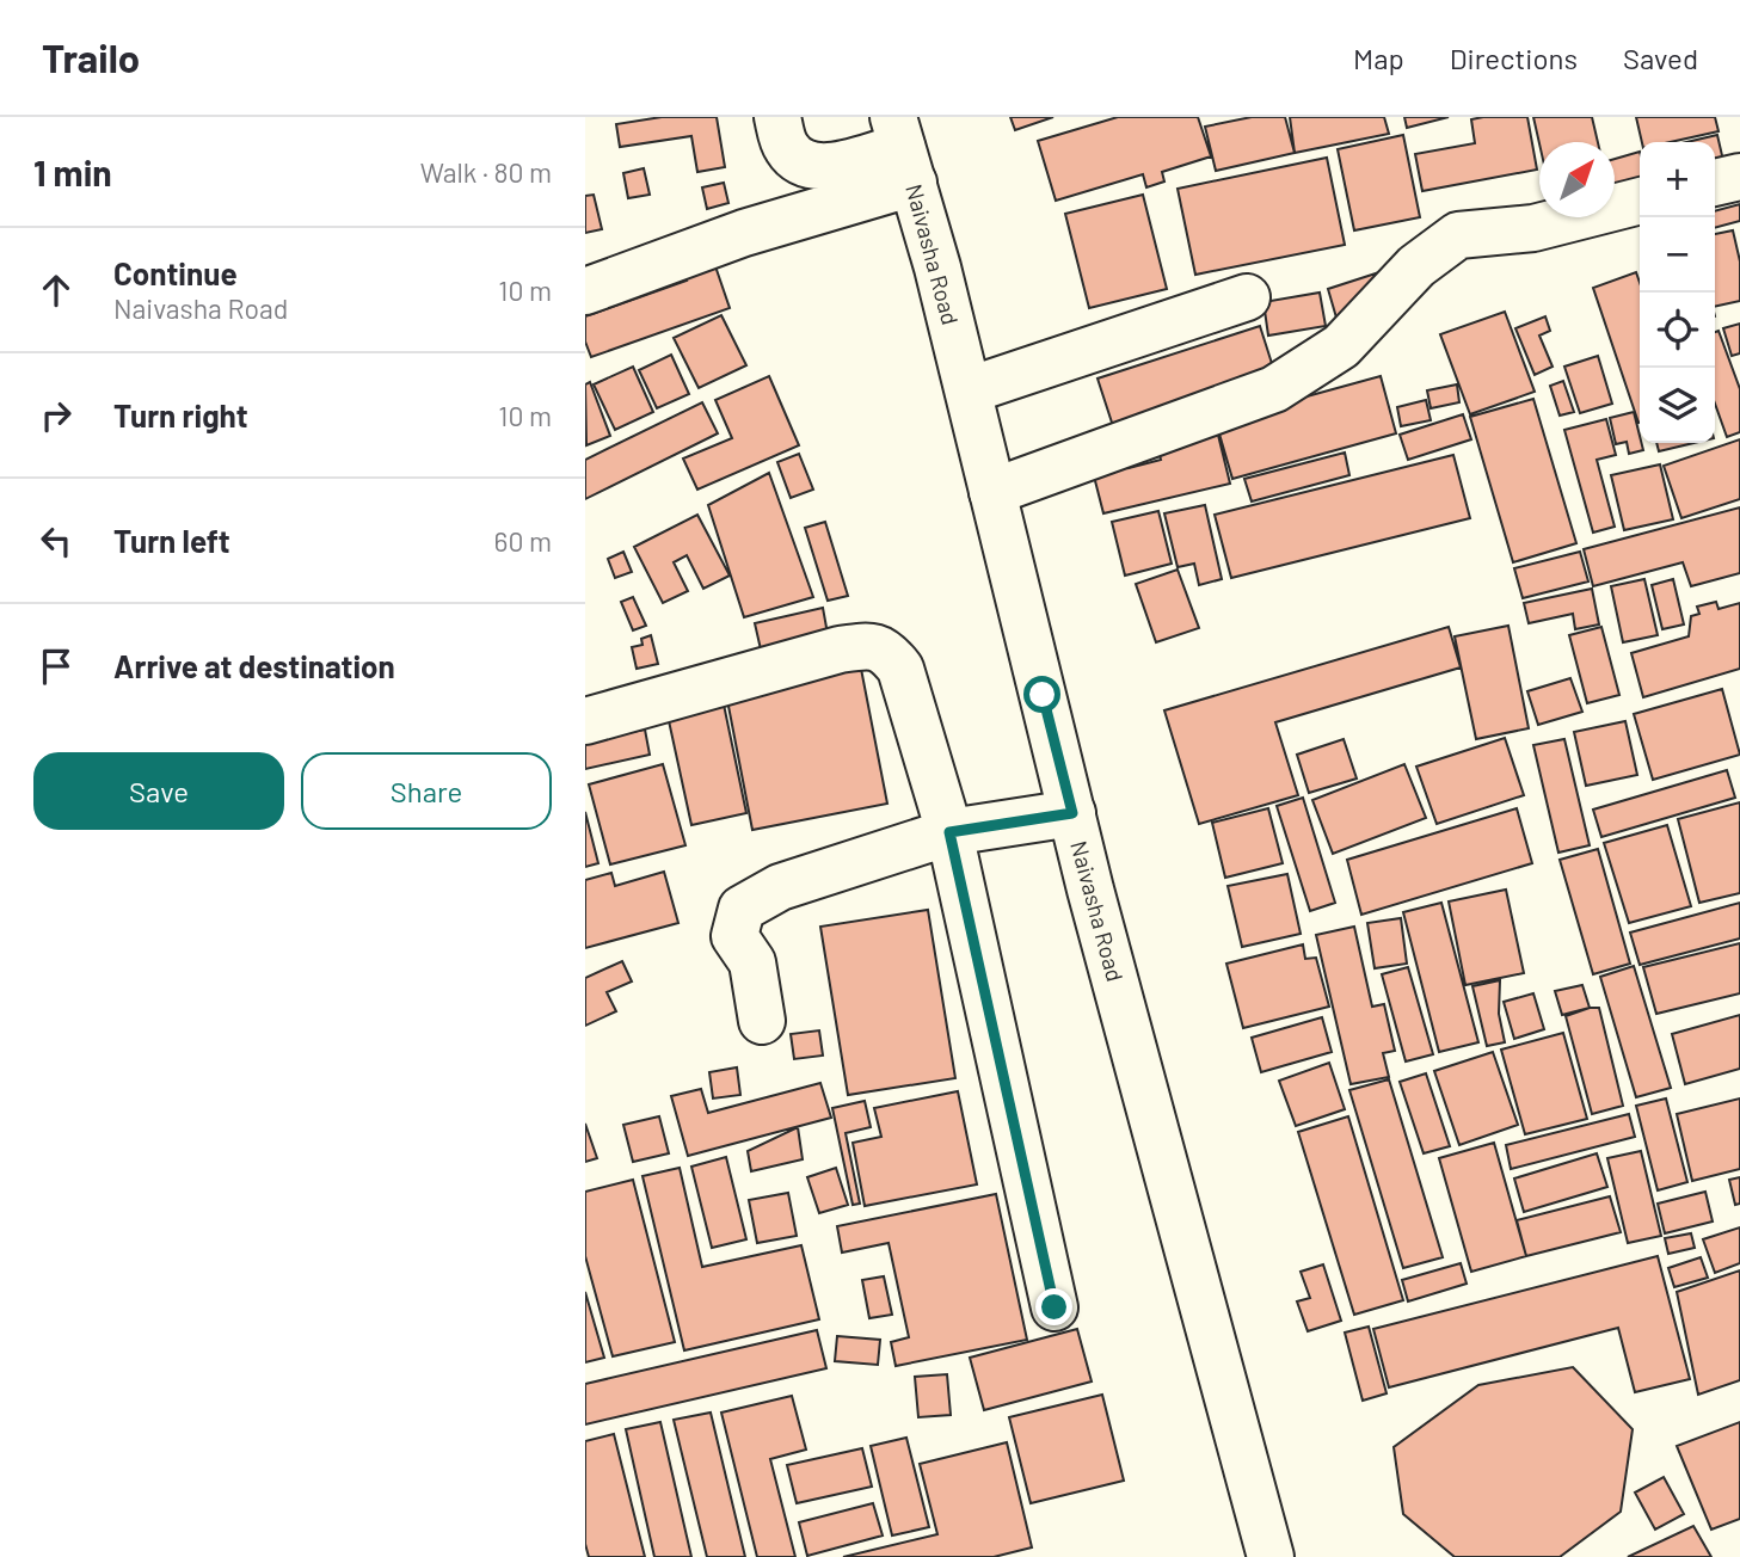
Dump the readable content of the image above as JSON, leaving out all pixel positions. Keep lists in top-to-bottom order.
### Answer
{
  "streets": {
    "street": ["Naivasha Road"]
  },
  "north": "top right",
  "page": {
    "header": "Trailo",
    "nav": ["Map", "Directions", "Saved"],
    "heading": ["1 min", "Walk · 80 m"],
    "map_buttons": ["+", "−"],
    "list": [
      ["Continue", "Naivasha Road", "10 m"],
      ["Turn right", "10 m"],
      ["Turn left", "60 m"],
      "Arrive at destination"
    ],
    "buttons": ["Save", "Share"]
  }
}
